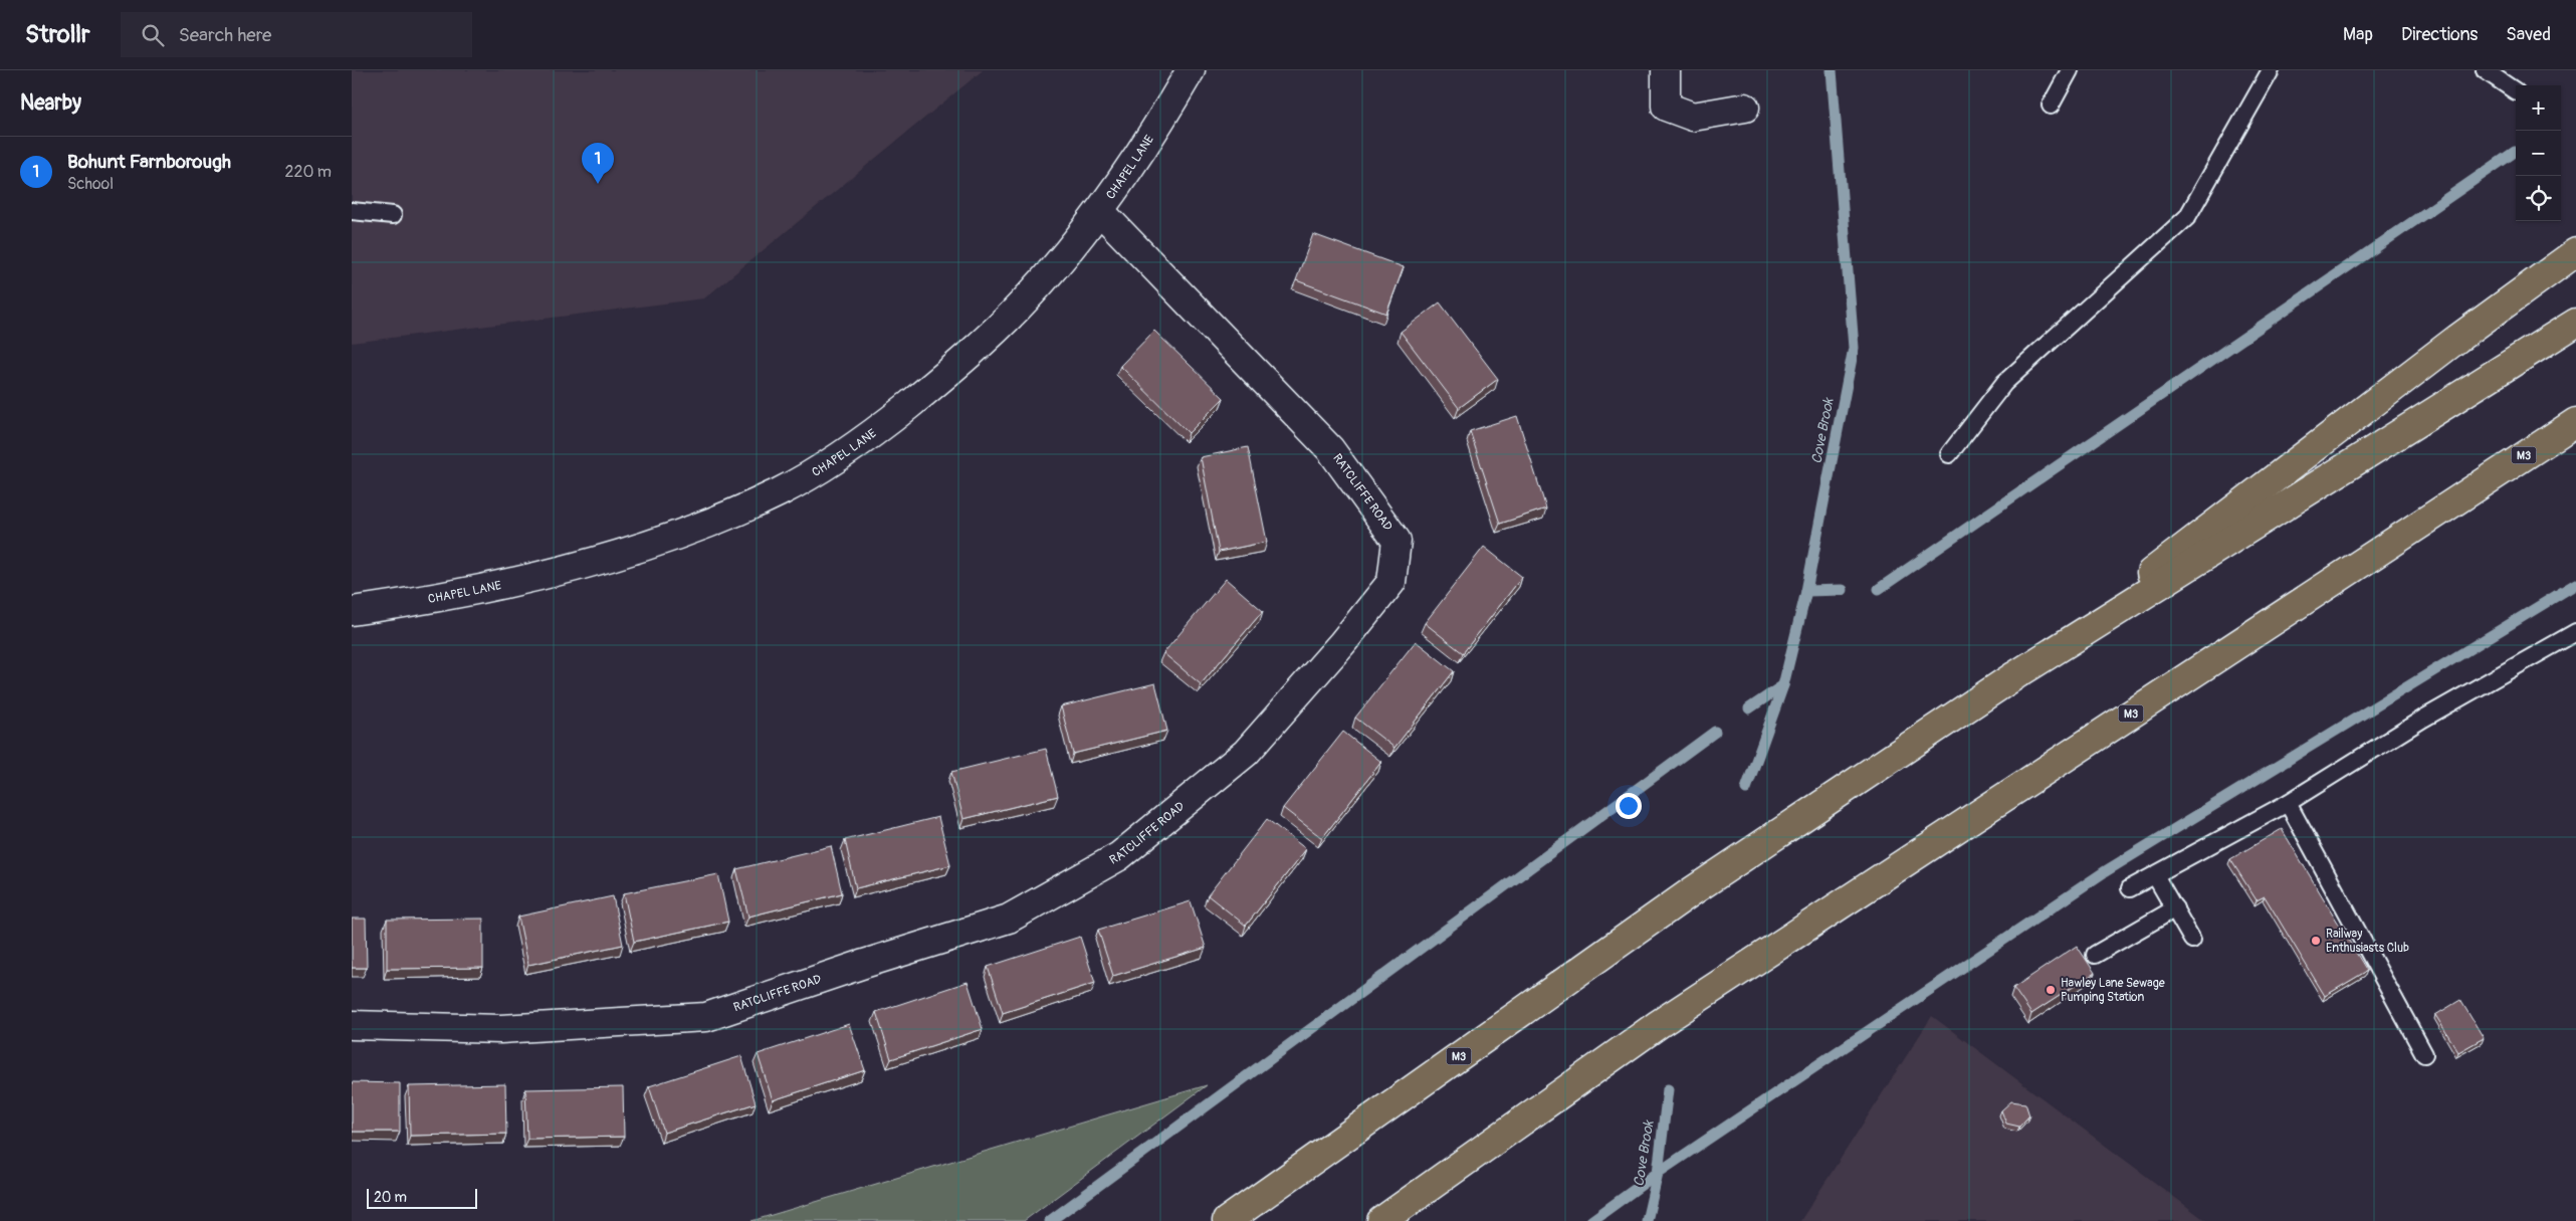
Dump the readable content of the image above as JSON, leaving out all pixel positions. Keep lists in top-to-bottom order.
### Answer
{
  "streets": {
    "highway": ["M3"],
    "street": ["CHAPEL LANE", "RATCLIFFE ROAD"]
  },
  "crossings": [
    ["CHAPEL LANE", "RATCLIFFE ROAD"]
  ],
  "water": ["Cove Brook"],
  "places": ["Railway Enthusiasts Club", "Hawley Lane Sewage Pumping Station"],
  "scale_bar": "20 m",
  "page": {
    "header": "Strollr",
    "search": "Search here",
    "nav": ["Map", "Directions", "Saved"],
    "heading": "Nearby",
    "map_buttons": ["+", "−"],
    "list": [
      {
        "mark": "1",
        "name": "Bohunt Farnborough",
        "note": "School",
        "value": "220 m"
      }
    ],
    "pins": "1",
    "scale": "20 m"
  }
}
